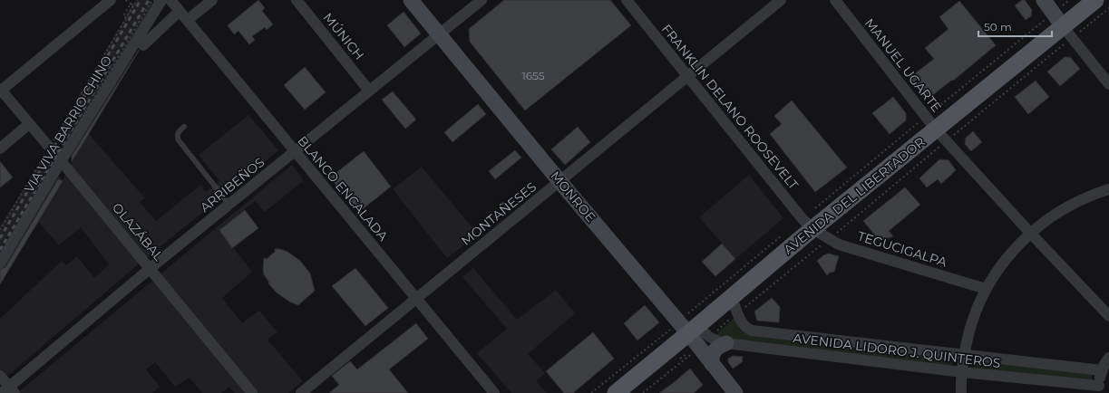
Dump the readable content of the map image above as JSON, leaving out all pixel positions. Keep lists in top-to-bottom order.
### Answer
{
  "streets": {
    "main road": ["AVENIDA DEL LIBERTADOR", "MONROE"],
    "street": [
      "MÚNICH",
      "MANUEL UGARTE",
      "FRANKLIN DELANO ROOSEVELT",
      "VIA VIVA BARRIO CHINO",
      "ARRIBEÑOS",
      "BLANCO ENCALADA",
      "MONTAÑESES",
      "OLAZÁBAL",
      "TEGUCIGALPA",
      "AVENIDA LIDORO J. QUINTEROS"
    ]
  },
  "crossings": [
    ["MÚNICH", "ARRIBEÑOS"],
    ["MANUEL UGARTE", "AVENIDA DEL LIBERTADOR"],
    ["FRANKLIN DELANO ROOSEVELT", "AVENIDA DEL LIBERTADOR"],
    ["FRANKLIN DELANO ROOSEVELT", "MONTAÑESES"],
    ["FRANKLIN DELANO ROOSEVELT", "TEGUCIGALPA"],
    ["VIA VIVA BARRIO CHINO", "OLAZÁBAL"],
    ["ARRIBEÑOS", "BLANCO ENCALADA"],
    ["ARRIBEÑOS", "MONROE"],
    ["ARRIBEÑOS", "OLAZÁBAL"],
    ["BLANCO ENCALADA", "MONTAÑESES"],
    ["AVENIDA DEL LIBERTADOR", "MONROE"],
    ["AVENIDA DEL LIBERTADOR", "TEGUCIGALPA"],
    ["AVENIDA DEL LIBERTADOR", "AVENIDA LIDORO J. QUINTEROS"],
    ["MONROE", "MONTAÑESES"],
    ["MONROE", "AVENIDA LIDORO J. QUINTEROS"]
  ],
  "house_numbers": ["1655"],
  "scale_bar": "50 m"
}
